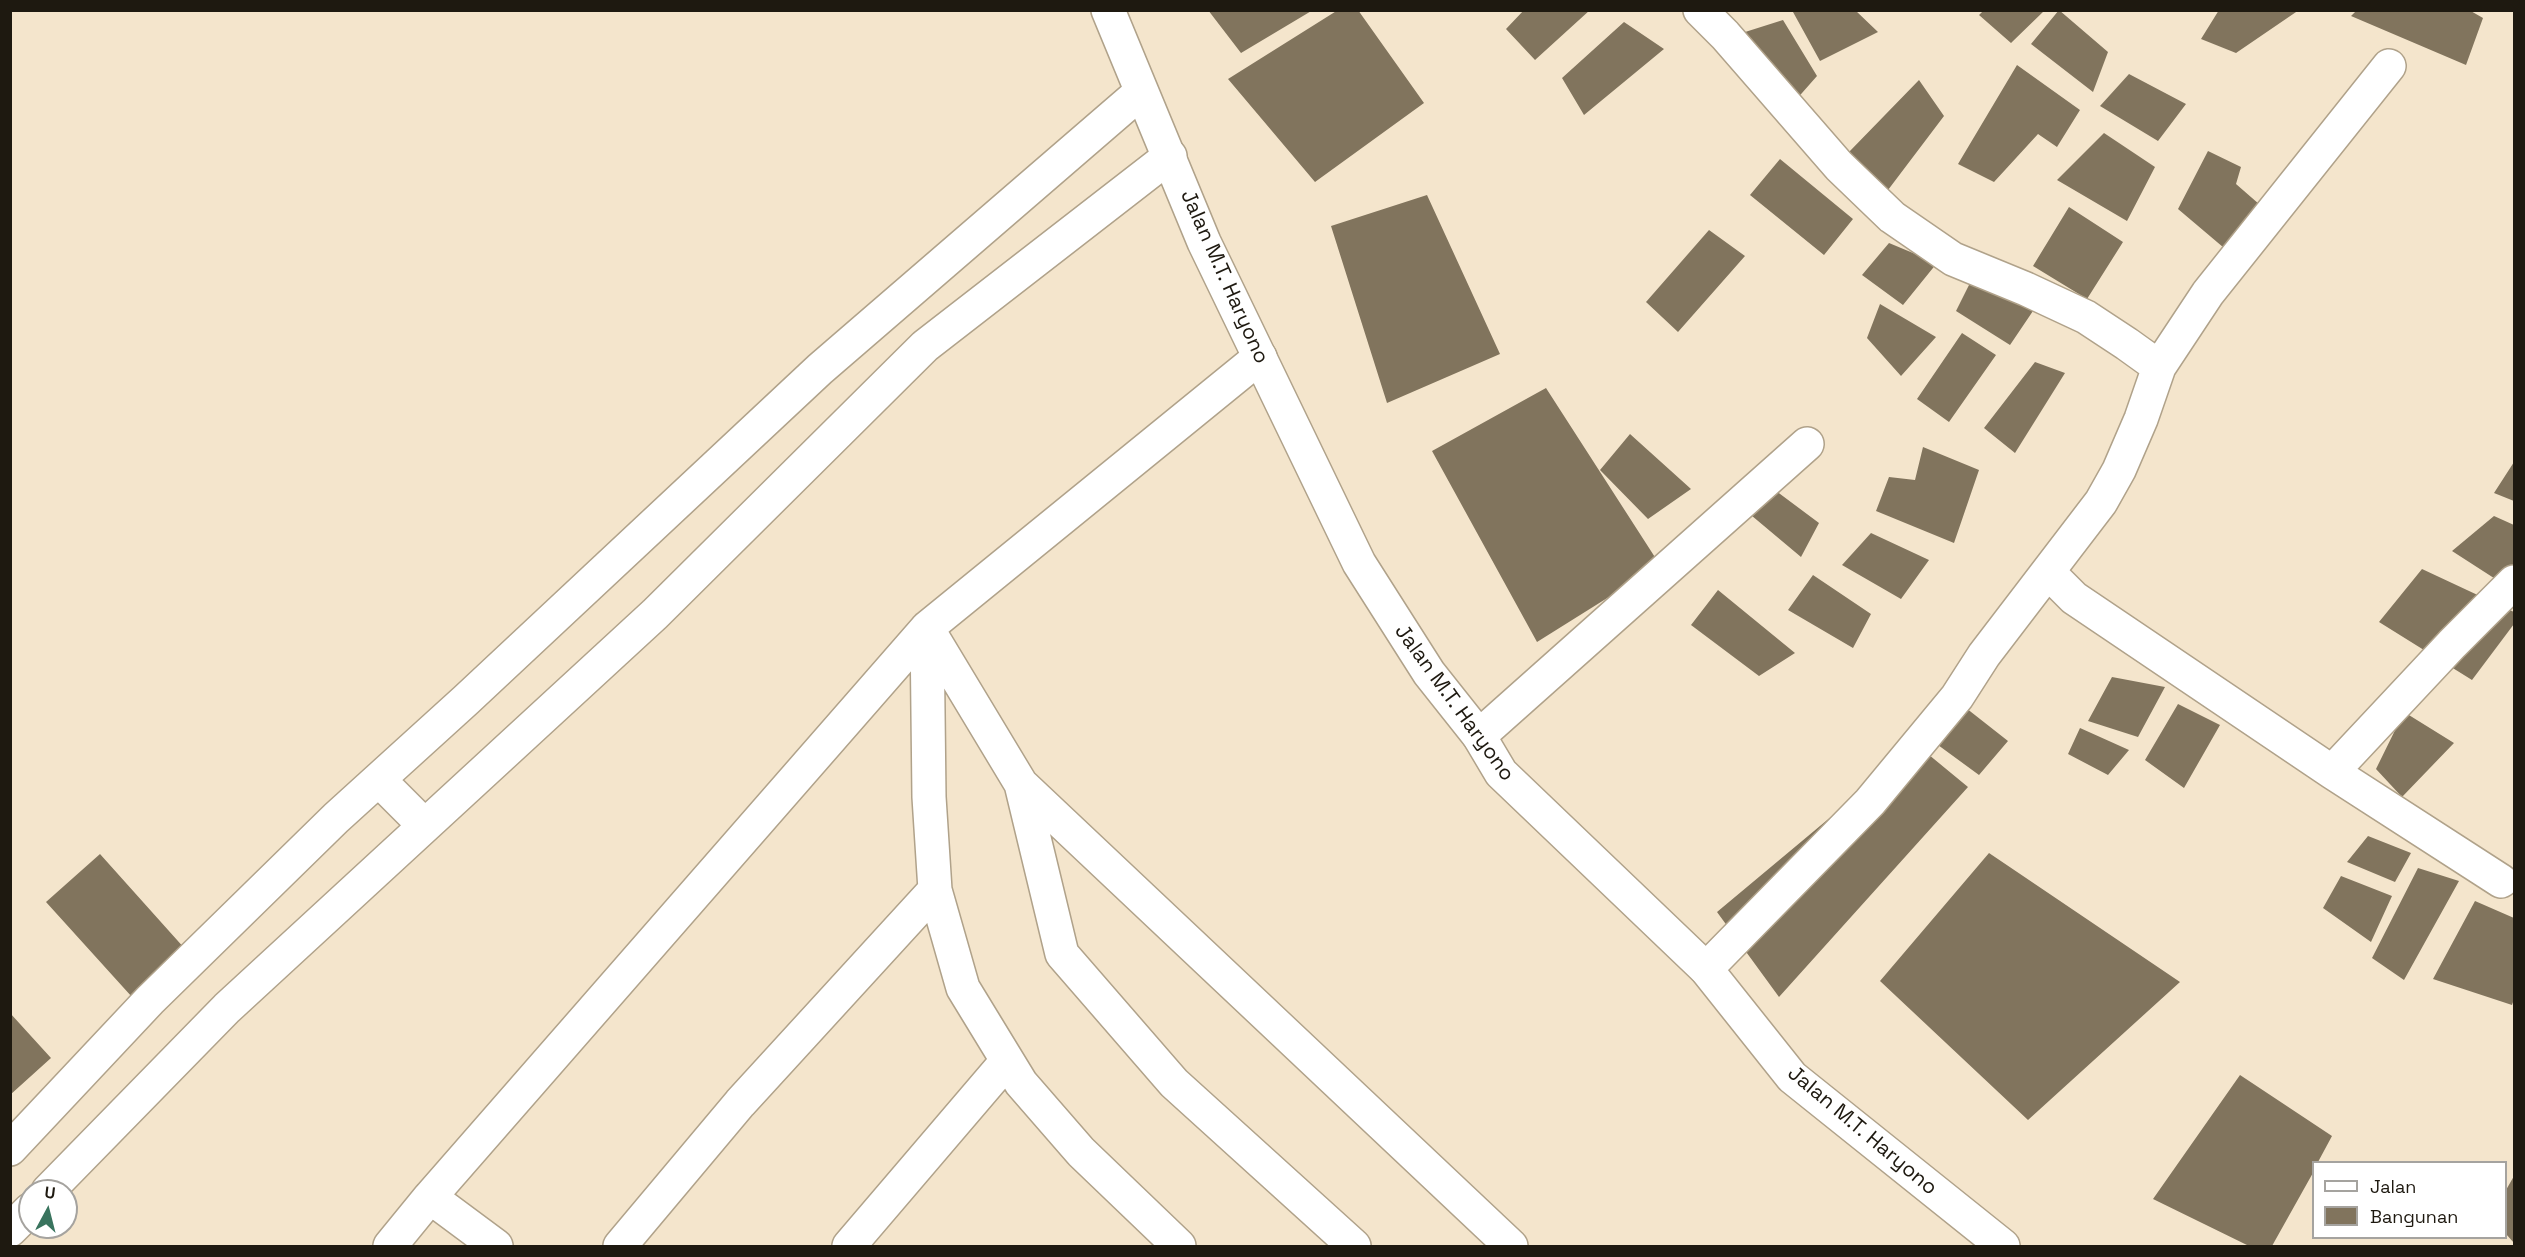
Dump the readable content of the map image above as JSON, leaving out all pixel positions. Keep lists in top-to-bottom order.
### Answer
{
  "streets": {
    "main road": ["Jalan M.T. Haryono"]
  },
  "legend": ["Jalan", "Bangunan"],
  "north": "top"
}
